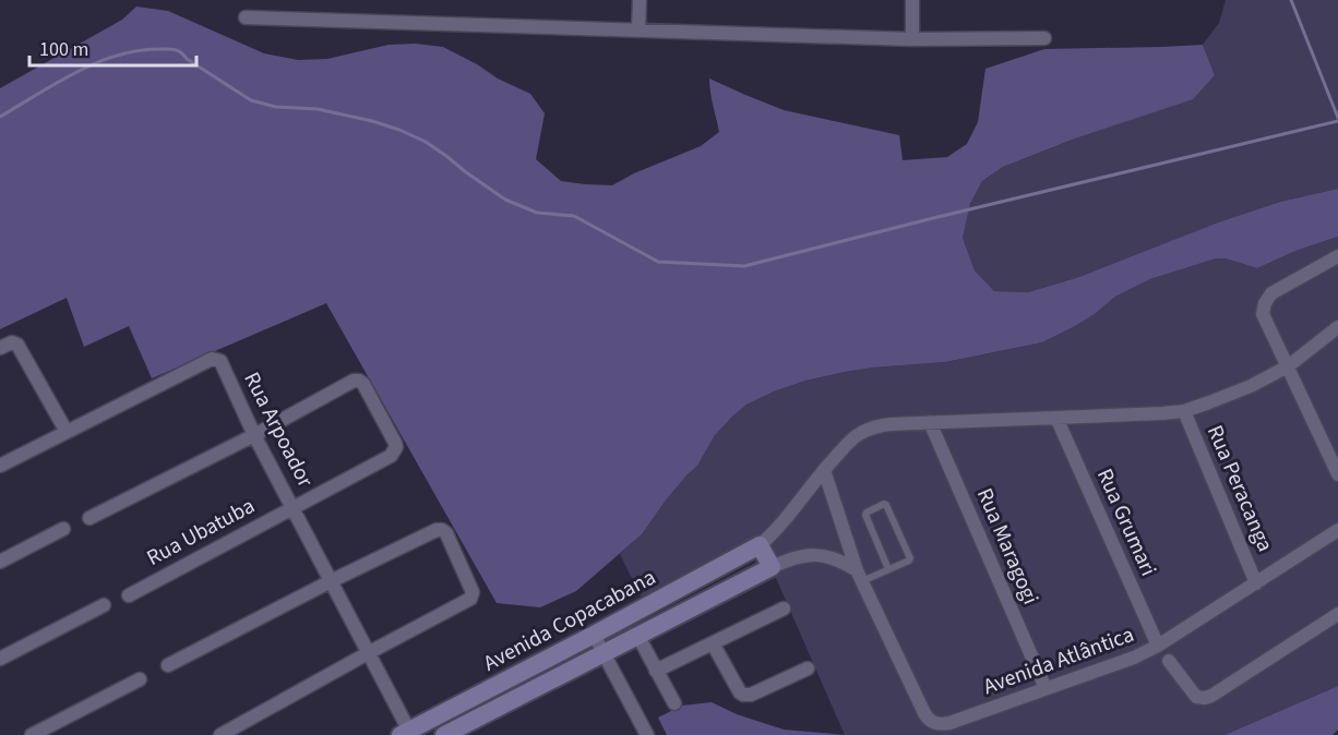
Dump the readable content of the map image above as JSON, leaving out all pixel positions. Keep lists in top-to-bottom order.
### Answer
{
  "streets": {
    "street": [
      "Rua Arpoador",
      "Rua Peracanga",
      "Rua Grumari",
      "Rua Ubatuba",
      "Rua Maragogi",
      "Avenida Copacabana",
      "Avenida Atlântica"
    ]
  },
  "crossings": [
    ["Rua Arpoador", "Rua Ubatuba"],
    ["Rua Arpoador", "Avenida Copacabana"],
    ["Rua Peracanga", "Avenida Atlântica"],
    ["Rua Grumari", "Avenida Atlântica"],
    ["Rua Maragogi", "Avenida Atlântica"]
  ],
  "scale_bar": "100 m"
}
